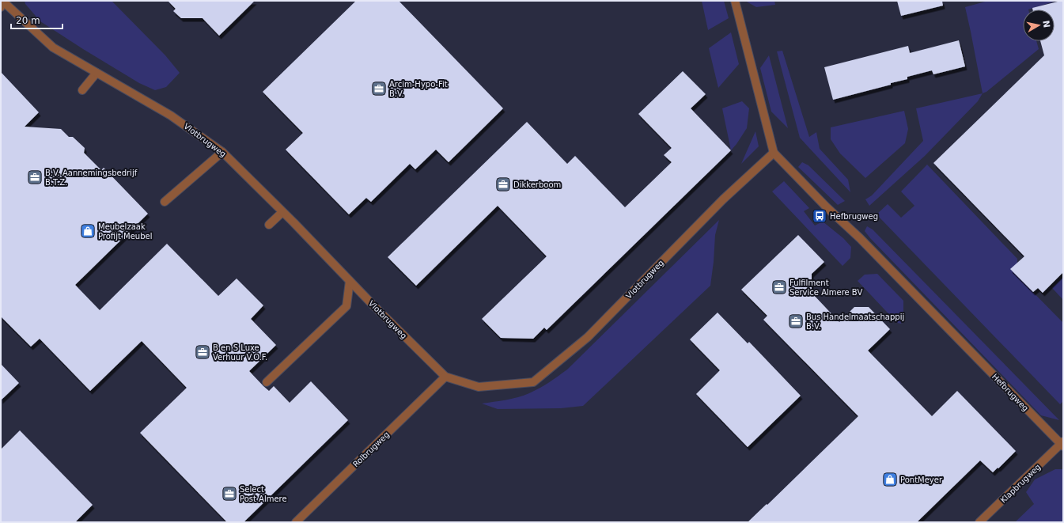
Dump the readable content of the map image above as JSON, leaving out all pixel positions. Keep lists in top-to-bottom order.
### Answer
{
  "streets": {
    "street": [
      "Vlotbrugweg",
      "Hefbrugweg",
      "Rolbrugweg",
      "Klapbrugweg"
    ]
  },
  "crossings": [
    ["Vlotbrugweg", "Hefbrugweg"],
    ["Vlotbrugweg", "Rolbrugweg"],
    ["Hefbrugweg", "Klapbrugweg"]
  ],
  "places": {
    "office": [
      "Arcim-Hypo-Fit B.V.",
      "B.V. Aannemingsbedrijf B.T.Z.",
      "Dikkerboom",
      "Fulfilment Service Almere BV",
      "Bus Handelmaatschappij B.V.",
      "B en S Luxe Verhuur V.O.F.",
      "Select Post Almere"
    ],
    "bus stop": ["Hefbrugweg"],
    "shop": ["Meubelzaak Profijt Meubel", "PontMeyer"]
  },
  "scale_bar": "20 m",
  "north": "right"
}
